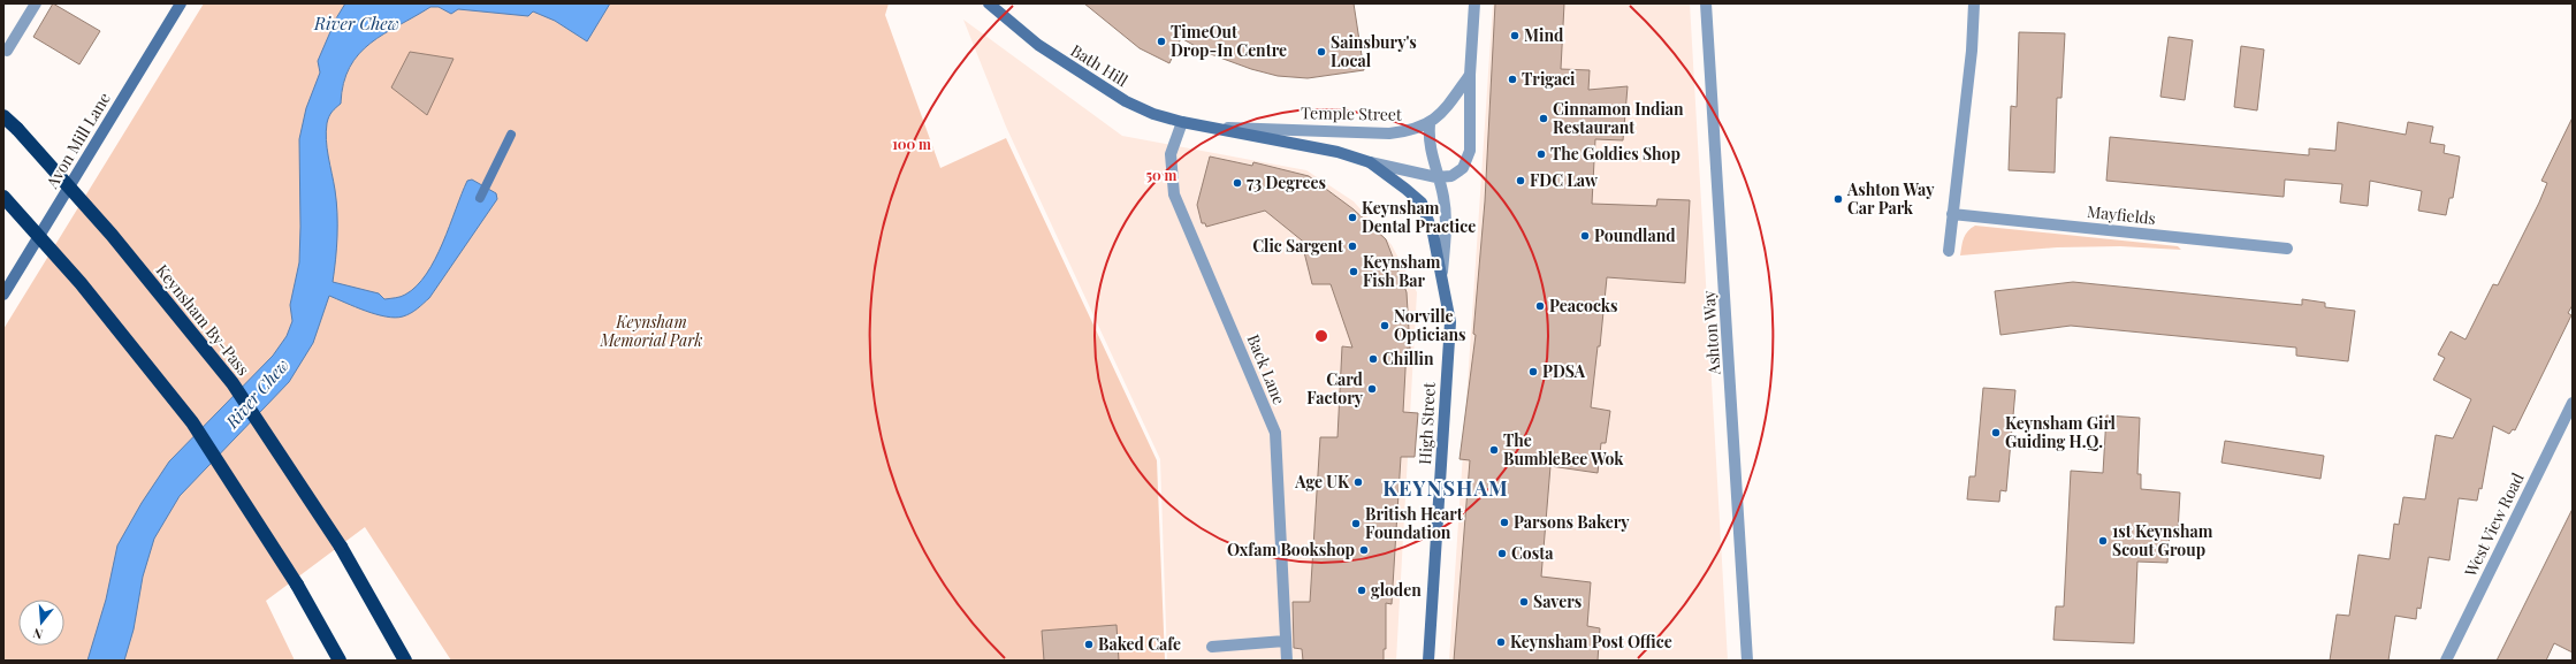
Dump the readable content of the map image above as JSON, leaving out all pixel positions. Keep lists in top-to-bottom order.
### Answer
{
  "streets": {
    "highway": ["Keynsham By-Pass"],
    "main road": ["Bath Hill", "Avon Mill Lane", "High Street"],
    "street": [
      "Temple Street",
      "Mayfields",
      "Ashton Way",
      "Back Lane",
      "West View Road"
    ]
  },
  "crossings": [
    ["Bath Hill", "Temple Street"],
    ["Bath Hill", "Back Lane"],
    ["Bath Hill", "High Street"],
    ["Temple Street", "High Street"]
  ],
  "districts": ["KEYNSHAM"],
  "water": ["River Chew"],
  "parks": ["Keynsham Memorial Park"],
  "places": [
    "Mind",
    "TimeOut Drop-In Centre",
    "Sainsbury's Local",
    "Trigaci",
    "Cinnamon Indian Restaurant",
    "The Goldies Shop",
    "FDC Law",
    "73 Degrees",
    "Ashton Way Car Park",
    "Keynsham Dental Practice",
    "Poundland",
    "Clic Sargent",
    "Keynsham Fish Bar",
    "Peacocks",
    "Norville Opticians",
    "Chillin",
    "PDSA",
    "Card Factory",
    "Keynsham Girl Guiding H.Q.",
    "The BumbleBee Wok",
    "Age UK",
    "Parsons Bakery",
    "British Heart Foundation",
    "1st Keynsham Scout Group",
    "Oxfam Bookshop",
    "Costa",
    "gloden",
    "Savers",
    "Keynsham Post Office",
    "Baked Cafe"
  ],
  "north": "bottom",
  "rings": ["100 m", "50 m"]
}
